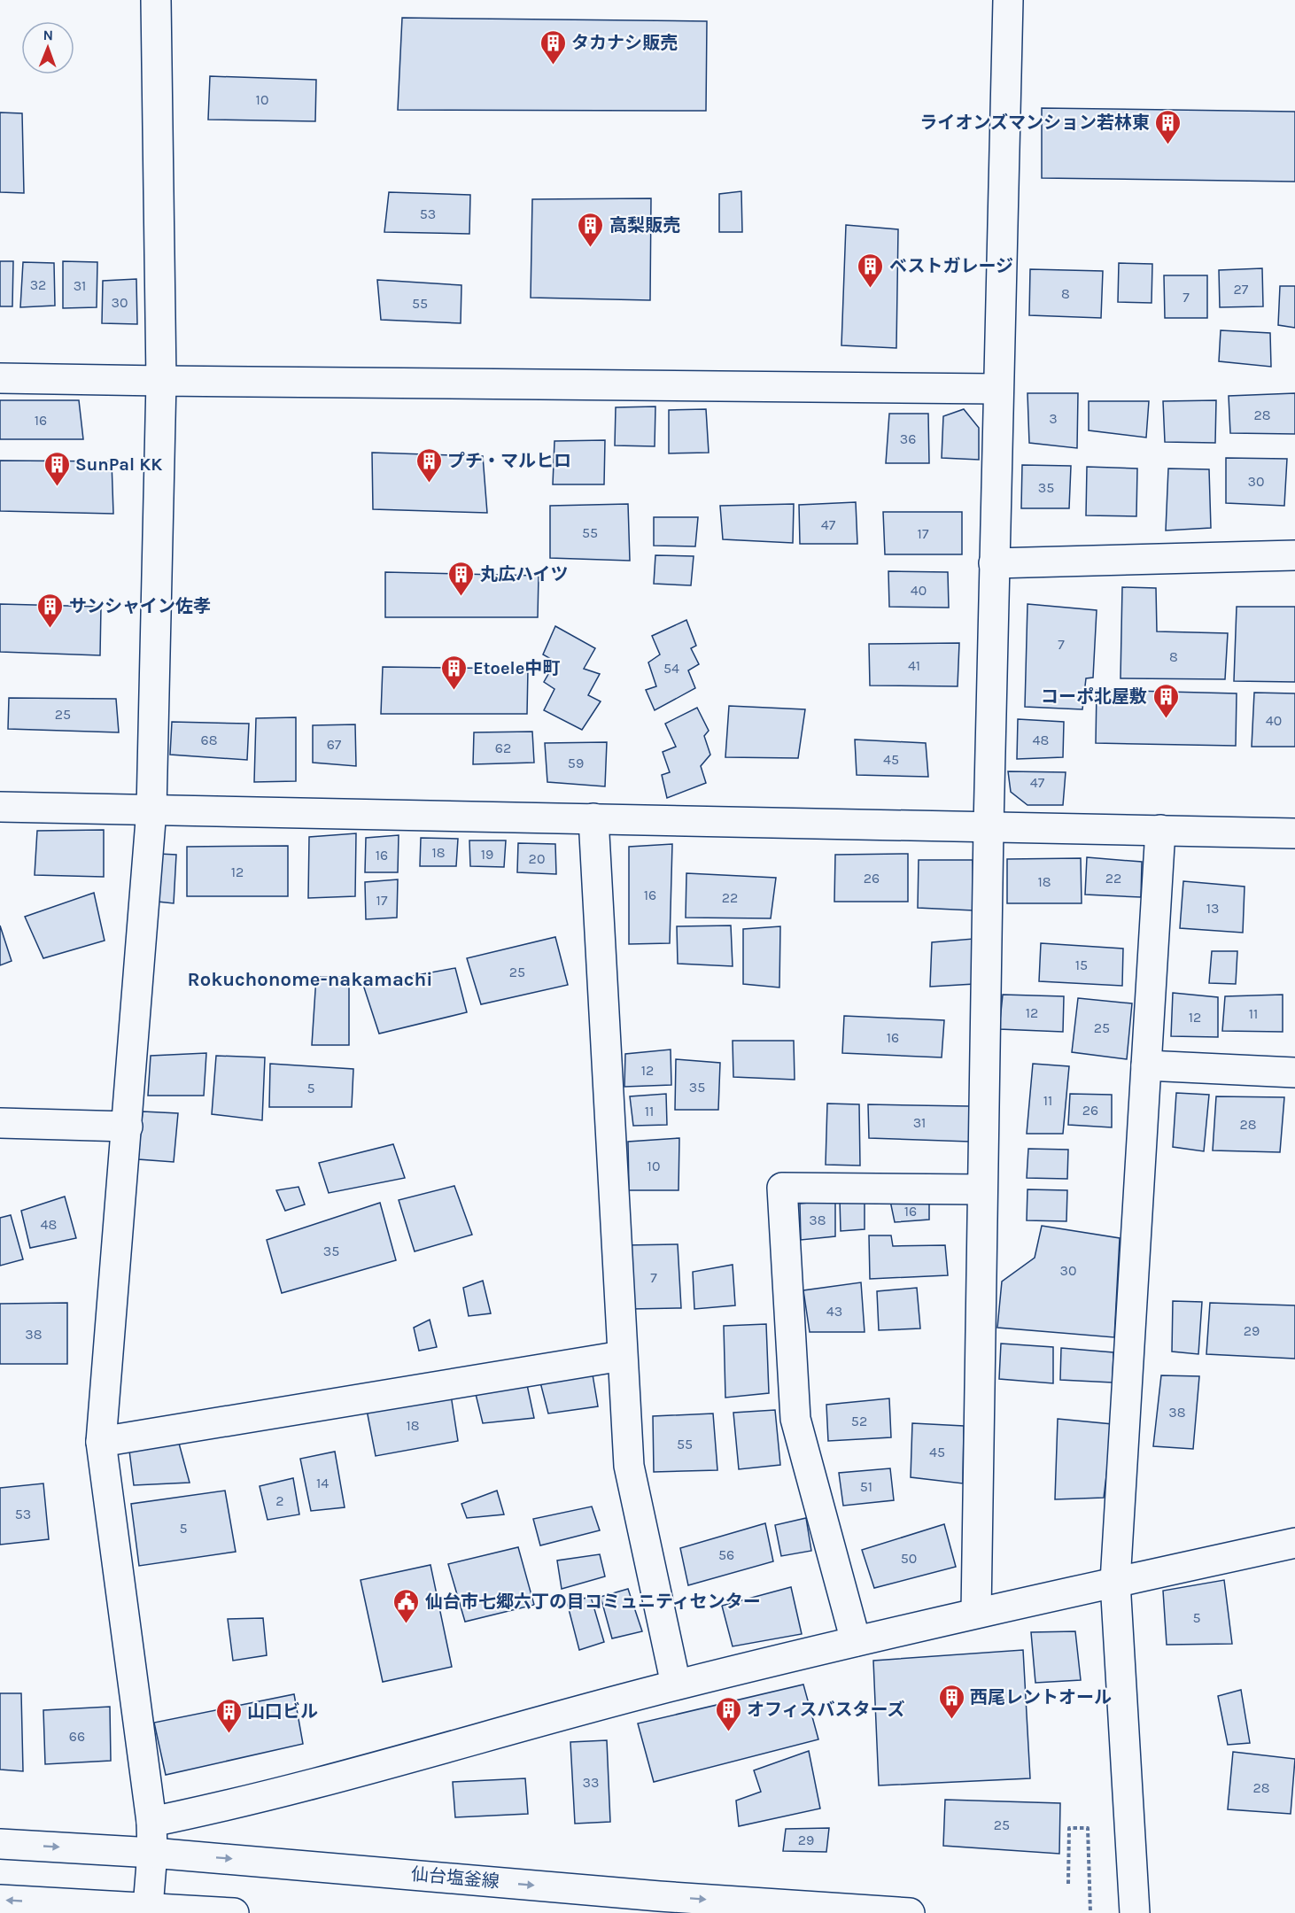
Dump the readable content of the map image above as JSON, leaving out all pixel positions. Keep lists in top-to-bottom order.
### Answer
{
  "streets": {
    "street": ["仙台塩釜線"]
  },
  "districts": ["Rokuchonome-nakamachi"],
  "places": {
    "building": [
      "タカナシ販売",
      "ライオンズマンション若林東",
      "高梨販売",
      "ベストガレージ",
      "プチ・マルヒロ",
      "SunPal KK",
      "丸広ハイツ",
      "サンシャイン佐孝",
      "Etoele中町",
      "コーポ北屋敷",
      "西尾レントオール",
      "オフィスバスターズ",
      "山口ビル"
    ],
    "public building": ["仙台市七郷六丁の目コミュニティセンター"]
  },
  "house_numbers": [
    "10",
    "53",
    "32",
    "31",
    "27",
    "8",
    "7",
    "30",
    "55",
    "28",
    "3",
    "16",
    "36",
    "30",
    "35",
    "47",
    "55",
    "17",
    "40",
    "7",
    "8",
    "41",
    "54",
    "25",
    "40",
    "68",
    "48",
    "67",
    "62",
    "45",
    "59",
    "47",
    "18",
    "19",
    "16",
    "20",
    "12",
    "26",
    "22",
    "18",
    "16",
    "22",
    "17",
    "13",
    "15",
    "25",
    "12",
    "11",
    "12",
    "25",
    "16",
    "12",
    "35",
    "5",
    "11",
    "26",
    "11",
    "31",
    "28",
    "10",
    "16",
    "38",
    "48",
    "35",
    "30",
    "7",
    "43",
    "29",
    "38",
    "38",
    "52",
    "18",
    "55",
    "45",
    "14",
    "51",
    "2",
    "53",
    "5",
    "56",
    "50",
    "5",
    "66",
    "33",
    "28",
    "25",
    "29"
  ],
  "north": "top"
}
